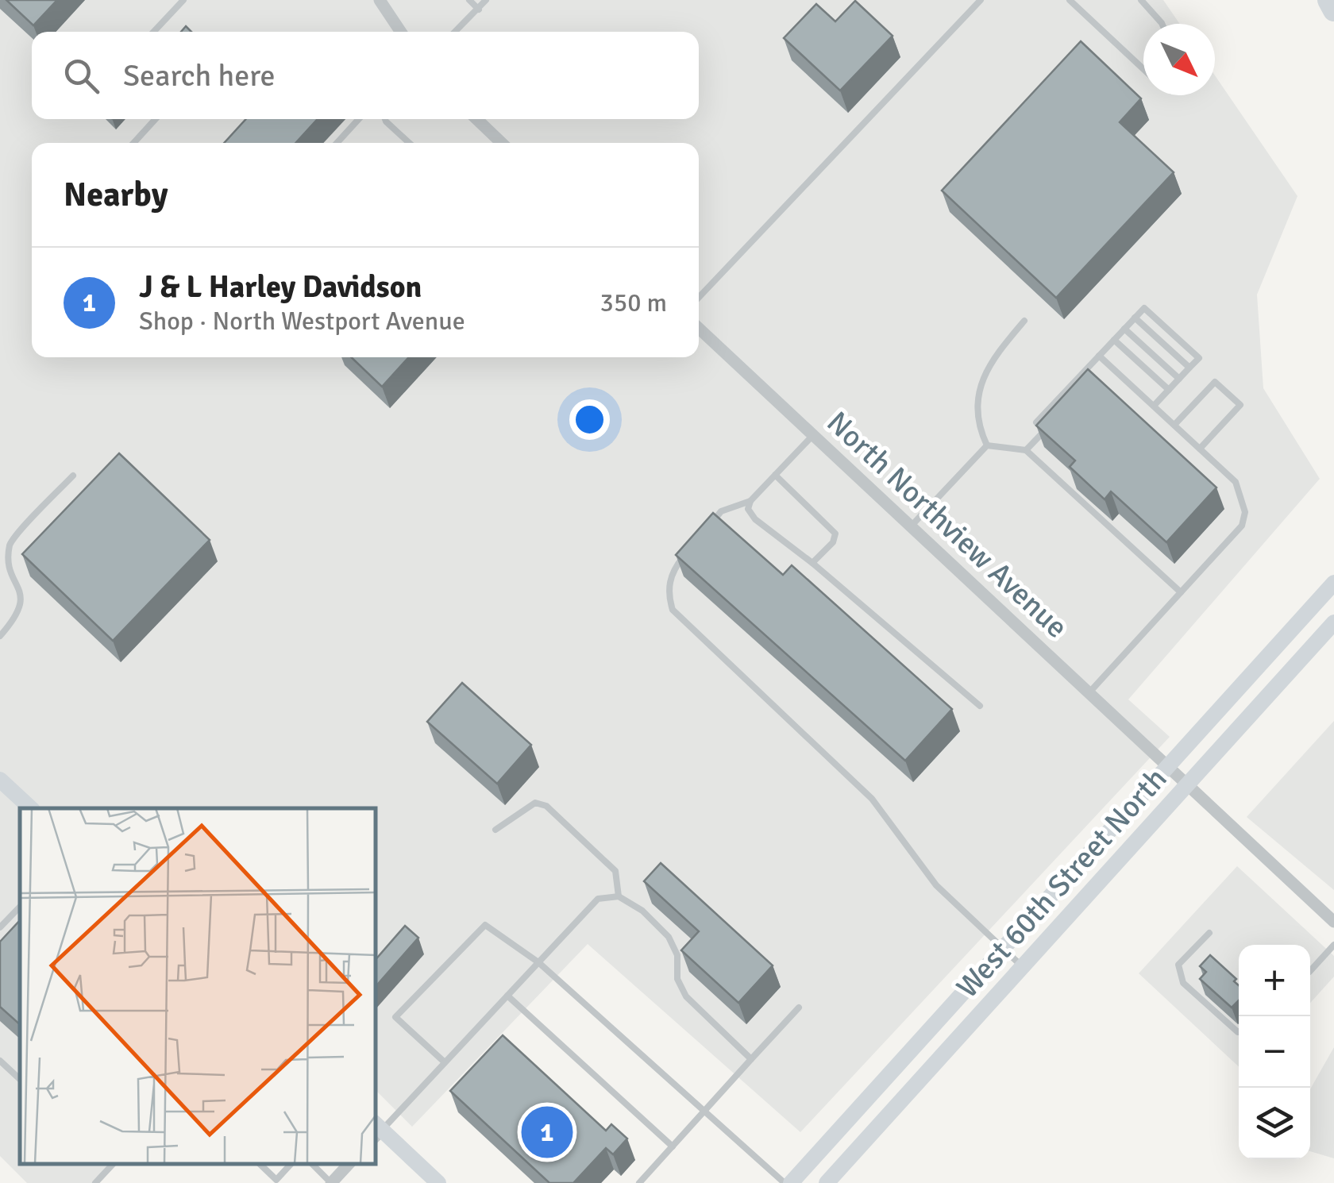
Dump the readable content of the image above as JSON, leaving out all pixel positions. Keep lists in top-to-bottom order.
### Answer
{
  "streets": {
    "main road": ["West 60th Street North"],
    "street": ["North Northview Avenue"]
  },
  "crossings": [
    ["North Northview Avenue", "West 60th Street North"]
  ],
  "north": "bottom right",
  "page": {
    "search": "Search here",
    "heading": "Nearby",
    "list": [
      {
        "mark": "1",
        "name": "J & L Harley Davidson",
        "note": "Shop · North Westport Avenue",
        "value": "350 m"
      }
    ],
    "map_buttons": ["+", "−"],
    "pins": "1"
  }
}
